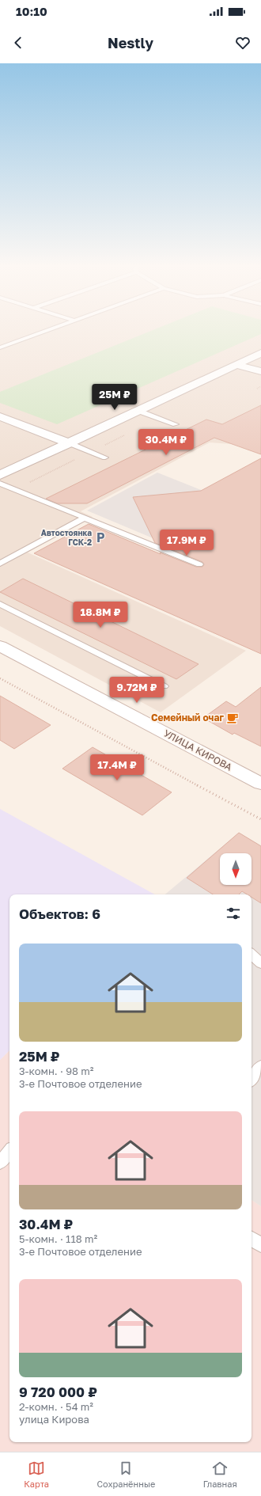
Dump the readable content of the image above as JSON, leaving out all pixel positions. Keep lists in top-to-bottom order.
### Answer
{
  "streets": {
    "street": ["УЛИЦА КИРОВА"]
  },
  "places": {
    "parking": ["Автостоянка ГСК-2"],
    "cafe": ["Семейный очаг"]
  },
  "north": "bottom",
  "page": {
    "status": "10:10",
    "header": "Nestly",
    "price": [
      "25M ₽",
      "30.4M ₽",
      "17.9M ₽",
      "18.8M ₽",
      "9.72M ₽",
      "17.4M ₽"
    ],
    "heading": "Объектов: 6",
    "list": [
      {
        "name": "25M ₽",
        "note": "3-комн. · 98 m² · 3-е Почтовое отделение"
      },
      {
        "name": "30.4M ₽",
        "note": "5-комн. · 118 m² · 3-е Почтовое отделение"
      },
      {
        "name": "9 720 000 ₽",
        "note": "2-комн. · 54 m² · улица Кирова"
      }
    ],
    "tabs": ["Карта", "Сохранённые", "Главная"]
  }
}
